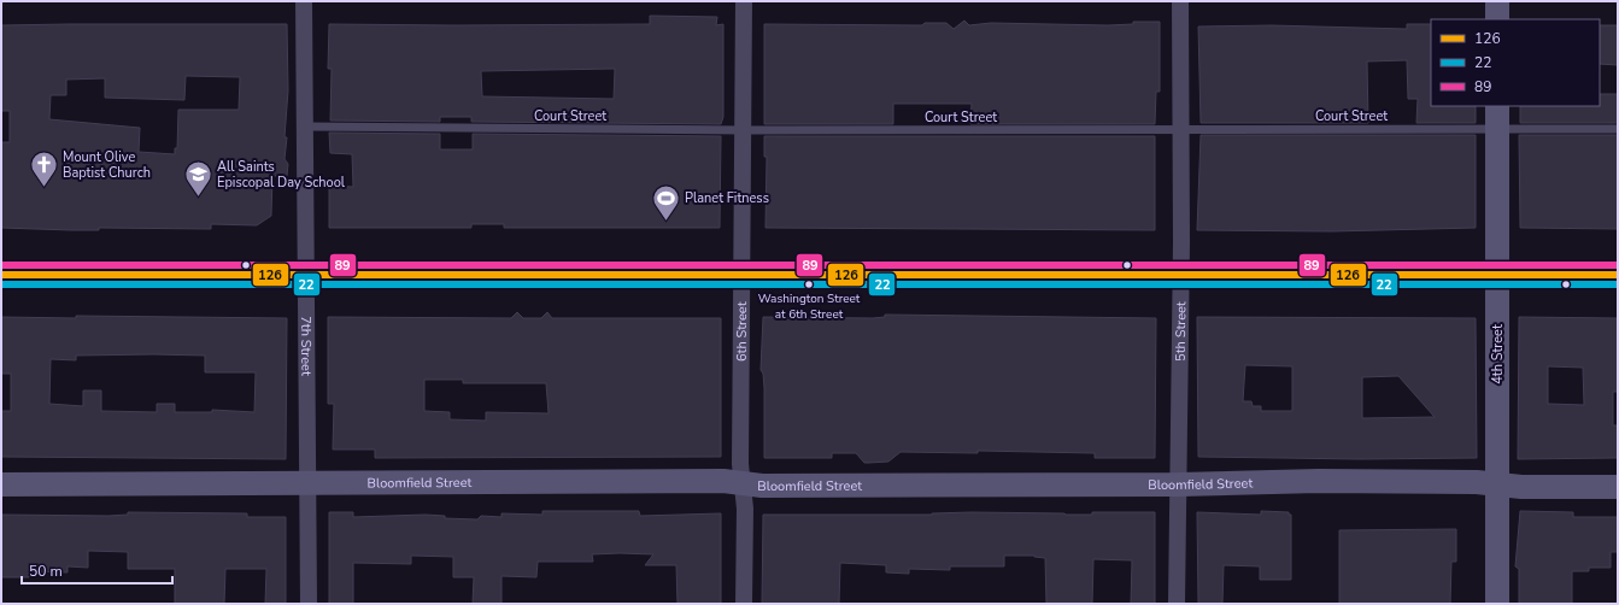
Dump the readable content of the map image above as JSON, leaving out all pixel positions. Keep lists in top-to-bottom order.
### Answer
{
  "streets": {
    "street": [
      "6th Street",
      "5th Street",
      "7th Street",
      "4th Street",
      "Bloomfield Street"
    ],
    "lane": ["Court Street"]
  },
  "crossings": [
    ["Court Street", "6th Street"],
    ["Court Street", "5th Street"],
    ["Court Street", "7th Street"],
    ["Court Street", "4th Street"],
    ["6th Street", "Bloomfield Street"],
    ["5th Street", "Bloomfield Street"],
    ["7th Street", "Bloomfield Street"],
    ["4th Street", "Bloomfield Street"]
  ],
  "places": {
    "church": ["Mount Olive Baptist Church"],
    "school or university": ["All Saints Episcopal Day School"],
    "sports": ["Planet Fitness"],
    "other": ["Washington Street at 6th Street"]
  },
  "lines": ["transit line 89", "transit line 126", "transit line 22"],
  "legend": ["126", "22", "89"],
  "scale_bar": "50 m"
}
